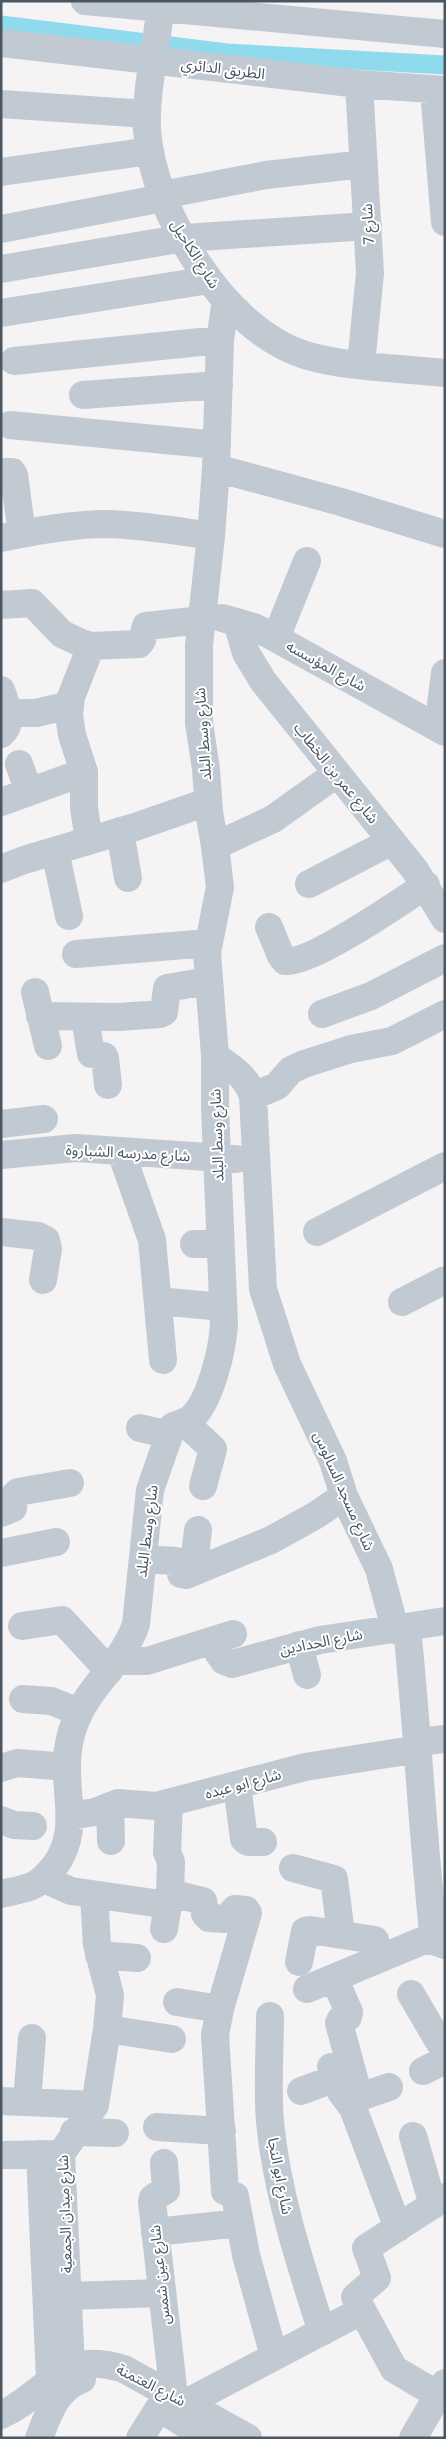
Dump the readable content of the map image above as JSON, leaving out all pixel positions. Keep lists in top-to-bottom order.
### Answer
{
  "streets": {
    "street": [
      "الطريق الدائري",
      "شارع 7",
      "شارع الكاحيل",
      "شارع المؤسسه",
      "شارع وسط البلد",
      "شارع عمر بن الخطاب",
      "شارع مدرسه الشباروة",
      "شارع مسجد السالوس",
      "شارع الحدادين",
      "شارع ابو عبده",
      "شارع ابو النجا",
      "شارع ميدان الجمعية",
      "شارع عين شمس",
      "شارع العتمنة"
    ]
  },
  "crossings": [
    ["الطريق الدائري", "شارع 7"],
    ["الطريق الدائري", "شارع الكاحيل"],
    ["شارع 7", "شارع الكاحيل"],
    ["شارع الكاحيل", "شارع وسط البلد"],
    ["شارع المؤسسه", "شارع وسط البلد"],
    ["شارع المؤسسه", "شارع عمر بن الخطاب"],
    ["شارع وسط البلد", "شارع مدرسه الشباروة"],
    ["شارع وسط البلد", "شارع مسجد السالوس"],
    ["شارع وسط البلد", "شارع الحدادين"],
    ["شارع وسط البلد", "شارع ابو عبده"],
    ["شارع مدرسه الشباروة", "شارع مسجد السالوس"],
    ["شارع مسجد السالوس", "شارع الحدادين"],
    ["شارع مسجد السالوس", "شارع ابو عبده"],
    ["شارع عين شمس", "شارع العتمنة"]
  ]
}
